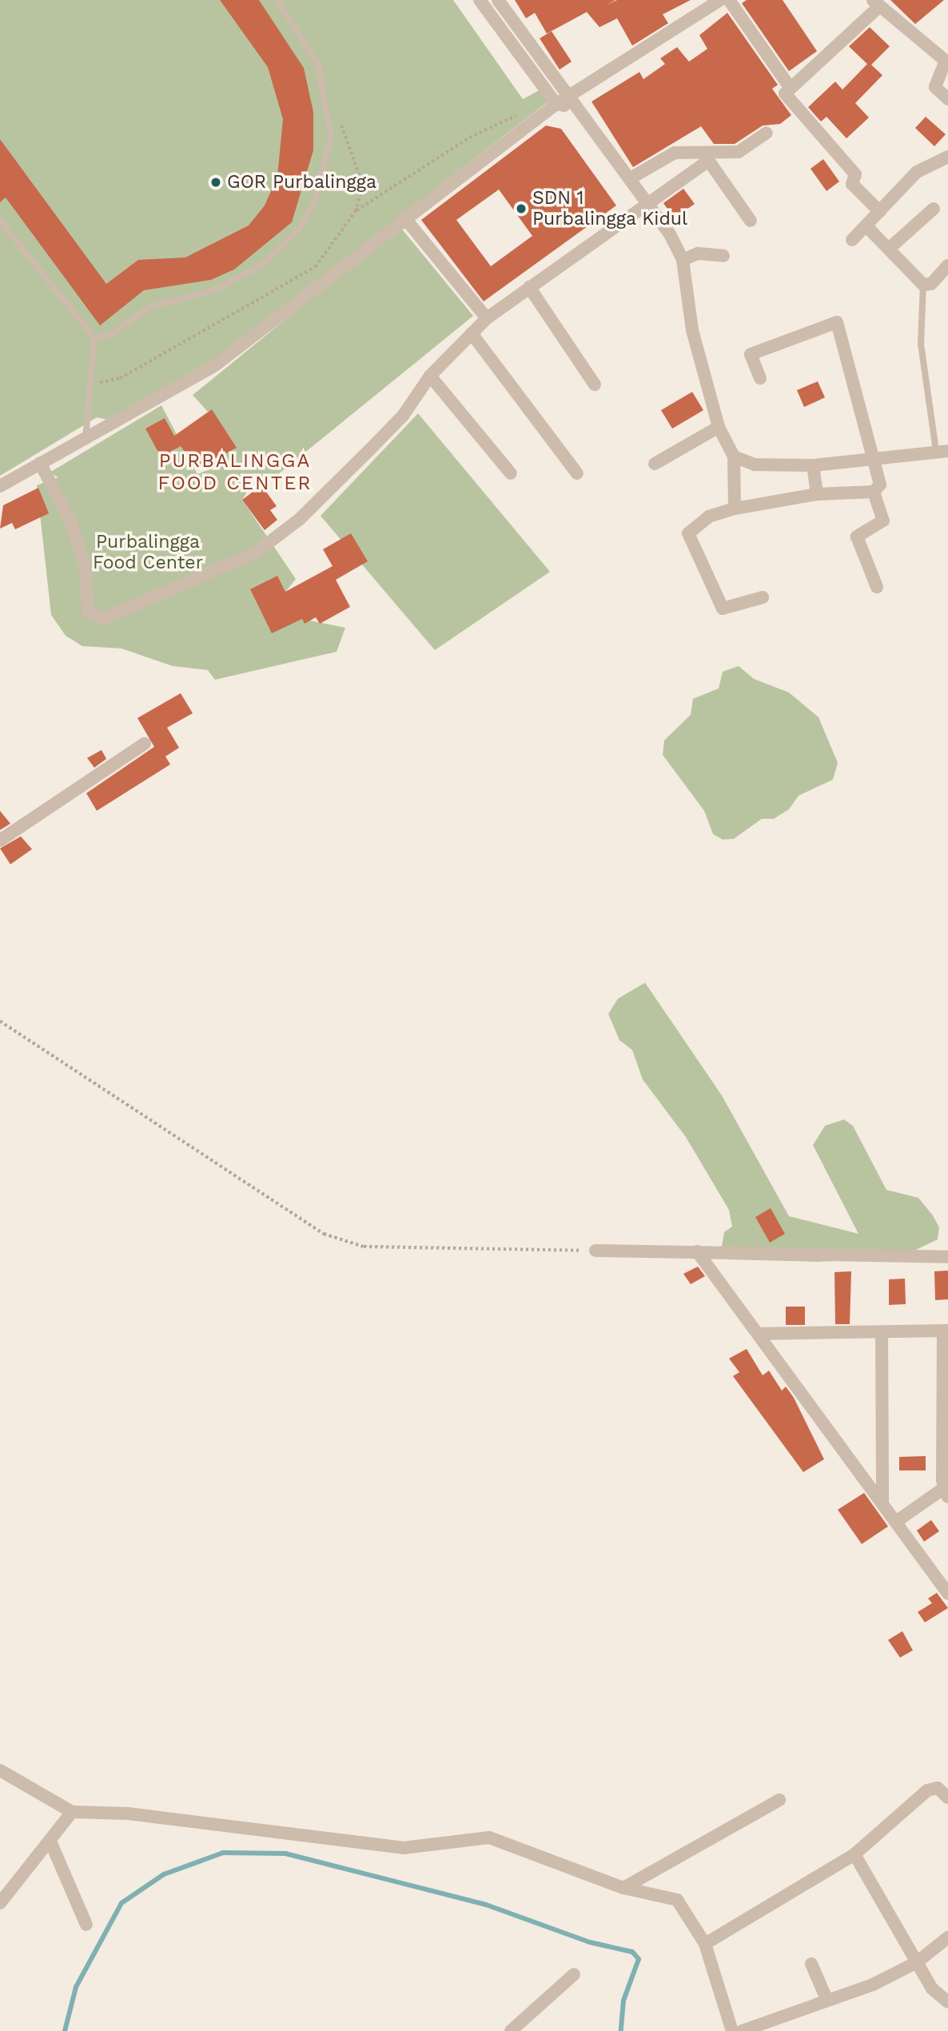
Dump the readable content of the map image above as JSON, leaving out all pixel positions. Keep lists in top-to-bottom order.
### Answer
{
  "districts": ["PURBALINGGA FOOD CENTER"],
  "parks": ["Purbalingga Food Center"],
  "places": ["GOR Purbalingga", "SDN 1 Purbalingga Kidul"]
}
